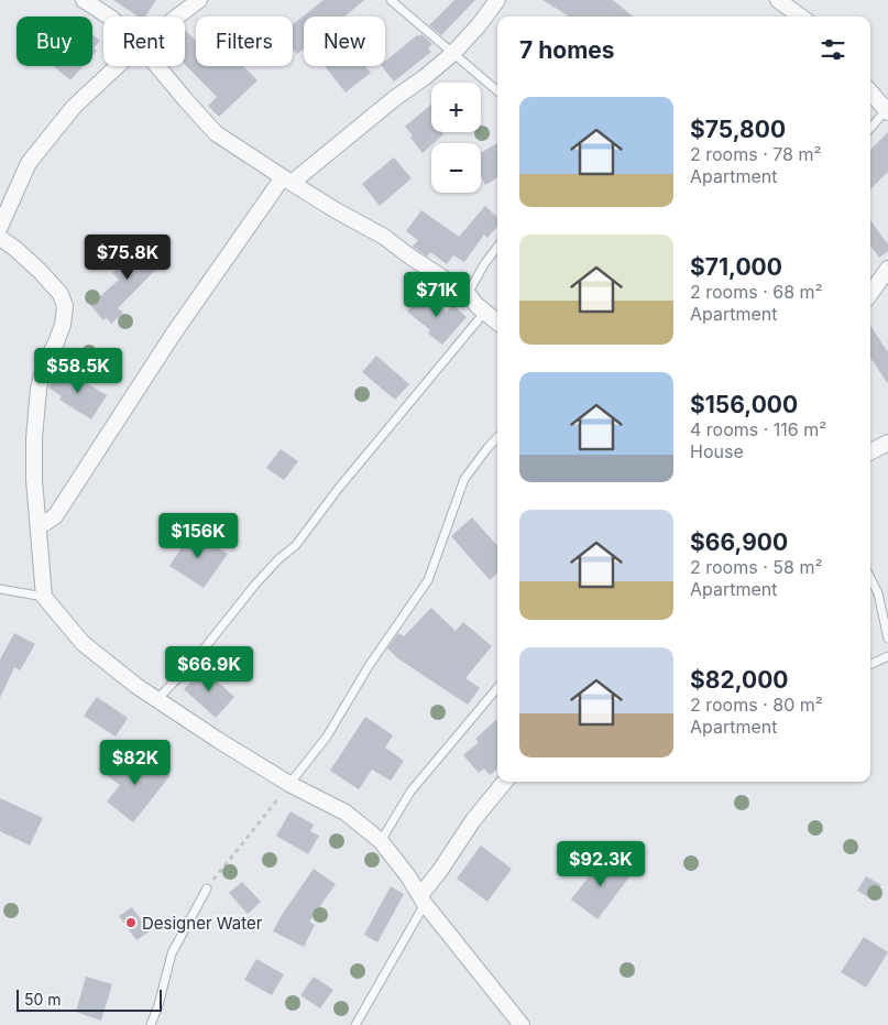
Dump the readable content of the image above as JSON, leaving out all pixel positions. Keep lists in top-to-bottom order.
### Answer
{
  "places": ["Designer Water"],
  "scale_bar": "50 m",
  "page": {
    "chip": [
      "Buy",
      "Rent",
      "Filters",
      "New"
    ],
    "heading": "7 homes",
    "map_buttons": ["+", "−"],
    "list": [
      {
        "name": "$75,800",
        "note": "2 rooms · 78 m² · Apartment"
      },
      {
        "name": "$71,000",
        "note": "2 rooms · 68 m² · Apartment"
      },
      {
        "name": "$156,000",
        "note": "4 rooms · 116 m² · House"
      },
      {
        "name": "$66,900",
        "note": "2 rooms · 58 m² · Apartment"
      },
      {
        "name": "$82,000",
        "note": "2 rooms · 80 m² · Apartment"
      }
    ],
    "price": [
      "$75.8K",
      "$71K",
      "$58.5K",
      "$156K",
      "$66.9K",
      "$82K",
      "$92.3K"
    ],
    "scale": "50 m"
  }
}
